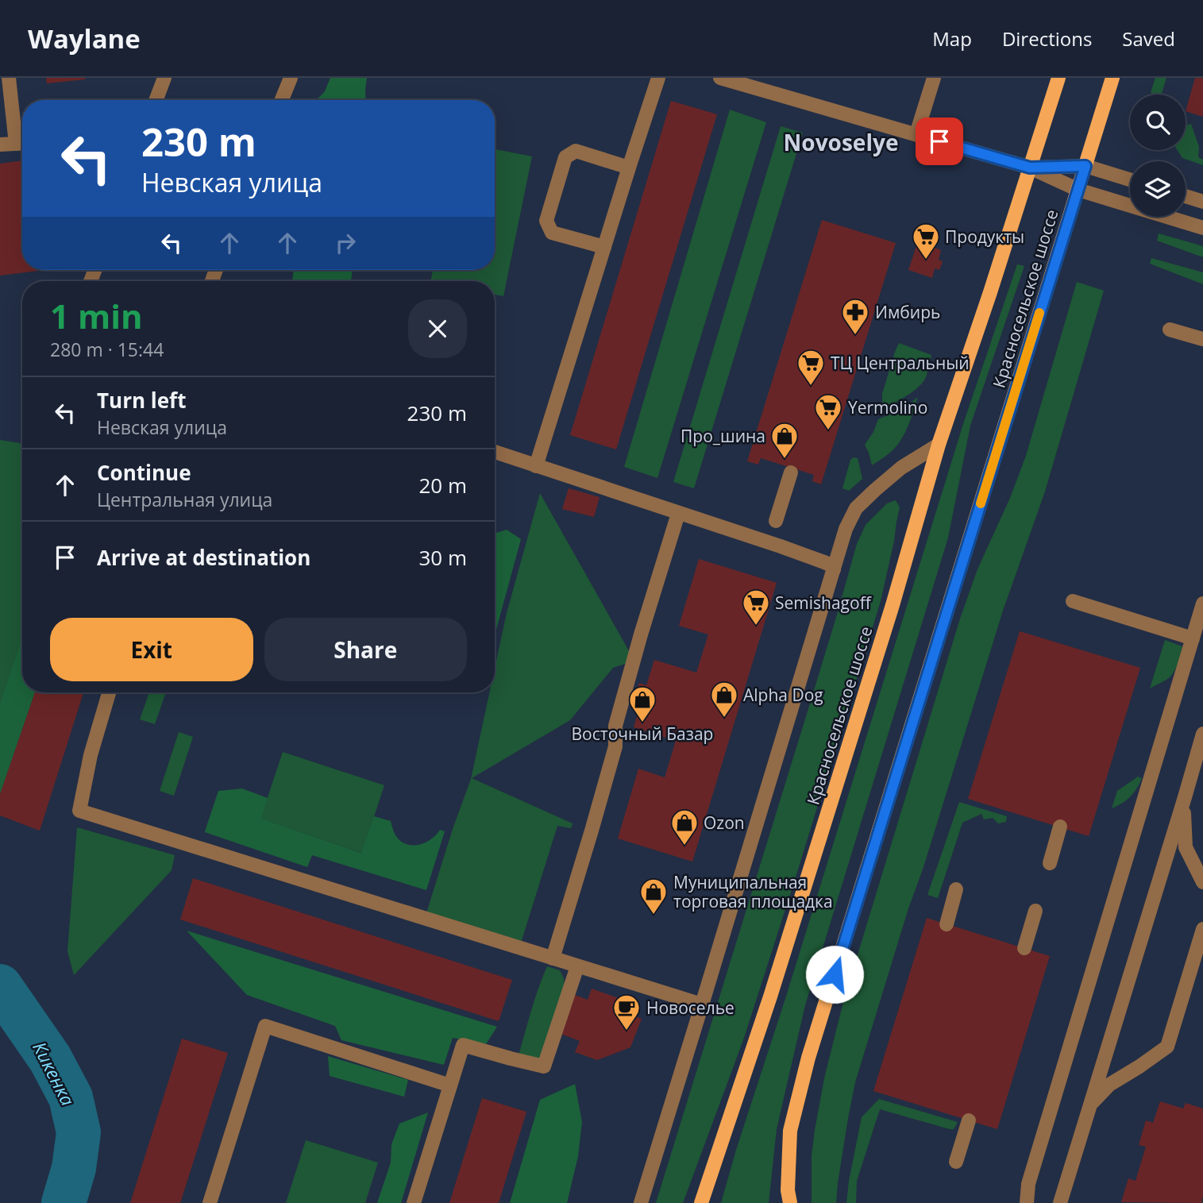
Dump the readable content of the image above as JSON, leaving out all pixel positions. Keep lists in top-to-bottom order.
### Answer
{
  "streets": {
    "main road": ["Красносельское шоссе"]
  },
  "districts": ["Novoselye"],
  "water": ["Кикенка"],
  "places": {
    "supermarket": [
      "Продукты",
      "ТЦ Центральный",
      "Yermolino",
      "Semishagoff"
    ],
    "pharmacy": ["Имбирь"],
    "shop": [
      "Про_шина",
      "Alpha Dog",
      "Восточный Базар",
      "Ozon",
      "Муниципальная торговая площадка"
    ],
    "cafe": ["Новоселье"]
  },
  "page": {
    "header": "Waylane",
    "nav": ["Map", "Directions", "Saved"],
    "turn": ["230 m", "Невская улица"],
    "heading": ["1 min", "280 m · 15:44"],
    "list": [
      {
        "name": "Turn left",
        "note": "Невская улица",
        "value": "230 m"
      },
      {
        "name": "Continue",
        "note": "Центральная улица",
        "value": "20 m"
      },
      {
        "name": "Arrive at destination",
        "value": "30 m"
      }
    ],
    "buttons": ["Exit", "Share"]
  }
}
